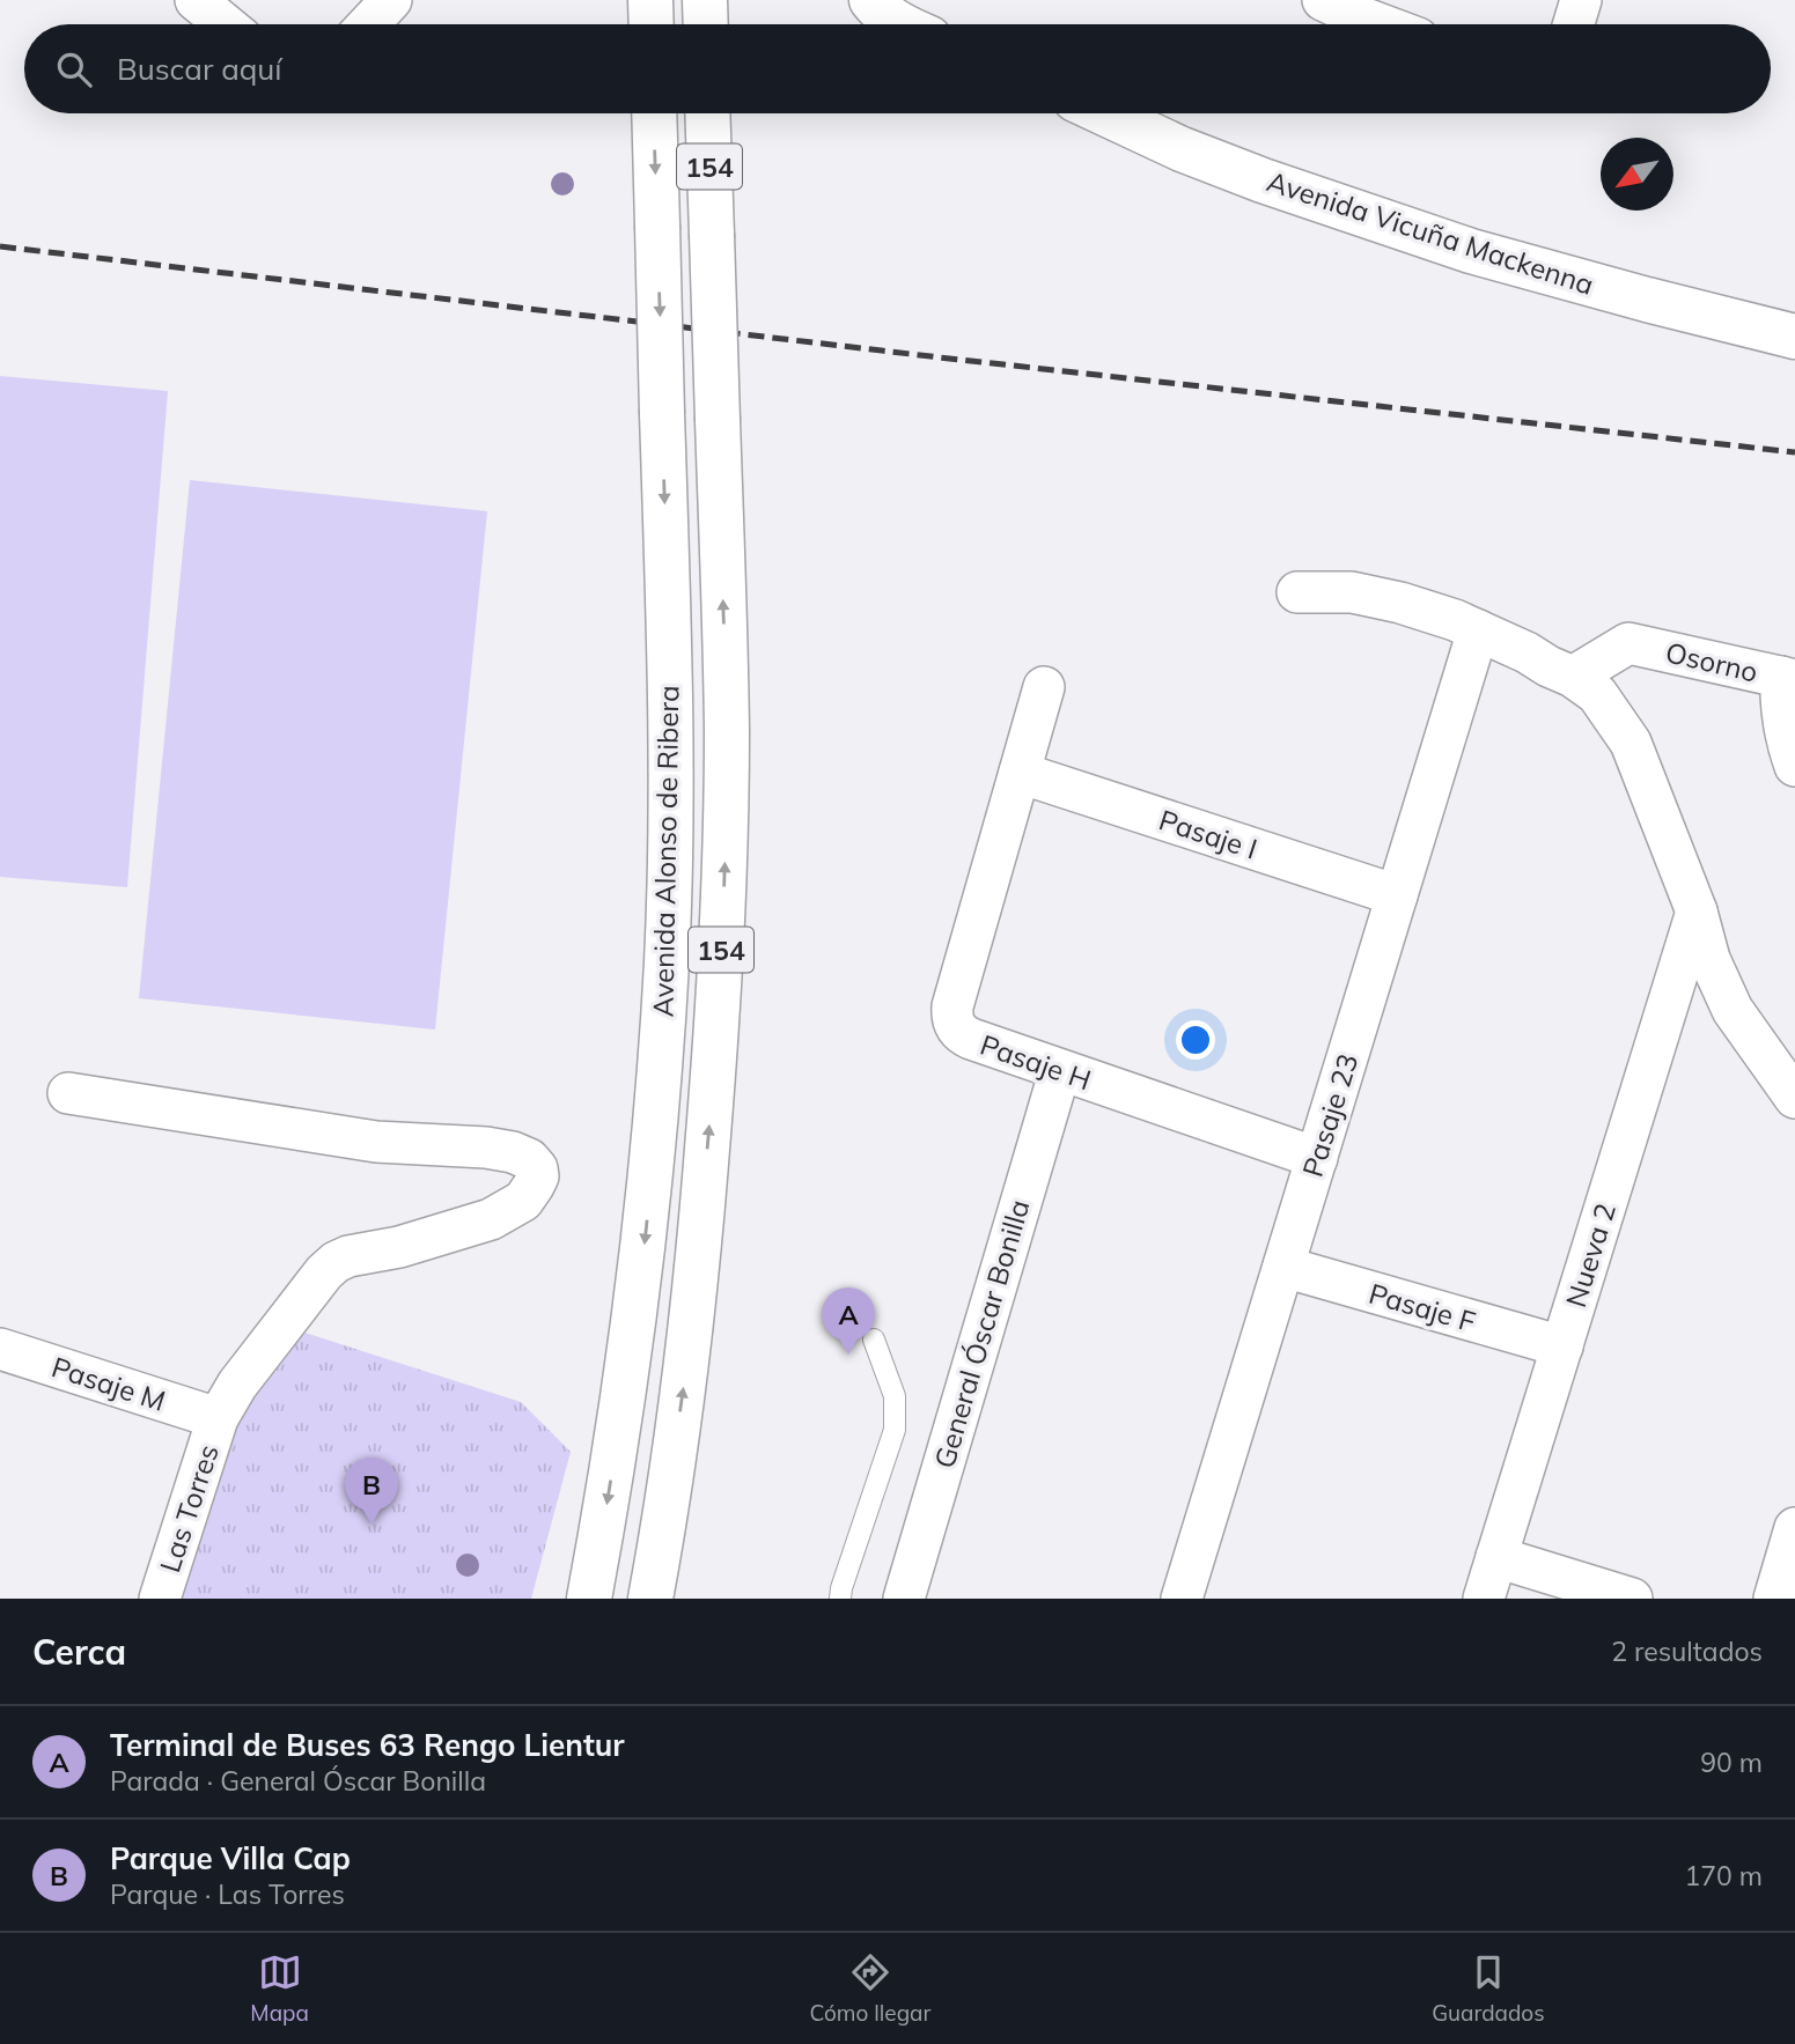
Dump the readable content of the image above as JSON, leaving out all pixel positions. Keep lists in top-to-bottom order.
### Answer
{
  "streets": {
    "main road": ["154", "Avenida Vicuña Mackenna", "Avenida Alonso de Ribera"],
    "street": [
      "Osorno",
      "Pasaje I",
      "Pasaje H",
      "Pasaje 23",
      "Nueva 2",
      "Pasaje F",
      "General Óscar Bonilla",
      "Pasaje M",
      "Las Torres"
    ]
  },
  "crossings": [
    ["Pasaje I", "Pasaje H"],
    ["Pasaje I", "Pasaje 23"],
    ["Pasaje H", "Pasaje 23"],
    ["Pasaje H", "General Óscar Bonilla"],
    ["Pasaje 23", "Pasaje F"],
    ["Nueva 2", "Pasaje F"],
    ["Pasaje M", "Las Torres"]
  ],
  "north": "bottom left",
  "page": {
    "search": "Buscar aquí",
    "pins": ["A", "B"],
    "heading": ["Cerca", "2 resultados"],
    "list": [
      {
        "mark": "A",
        "name": "Terminal de Buses 63 Rengo Lientur",
        "note": "Parada · General Óscar Bonilla",
        "value": "90 m"
      },
      {
        "mark": "B",
        "name": "Parque Villa Cap",
        "note": "Parque · Las Torres",
        "value": "170 m"
      }
    ],
    "nav": ["Mapa", "Cómo llegar", "Guardados"]
  }
}
